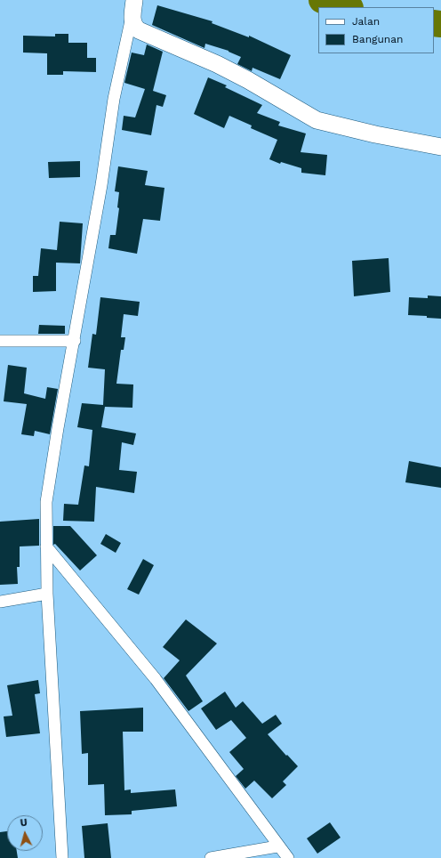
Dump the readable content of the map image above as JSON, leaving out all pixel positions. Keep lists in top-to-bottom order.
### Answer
{
  "legend": ["Jalan", "Bangunan"],
  "north": "top"
}
